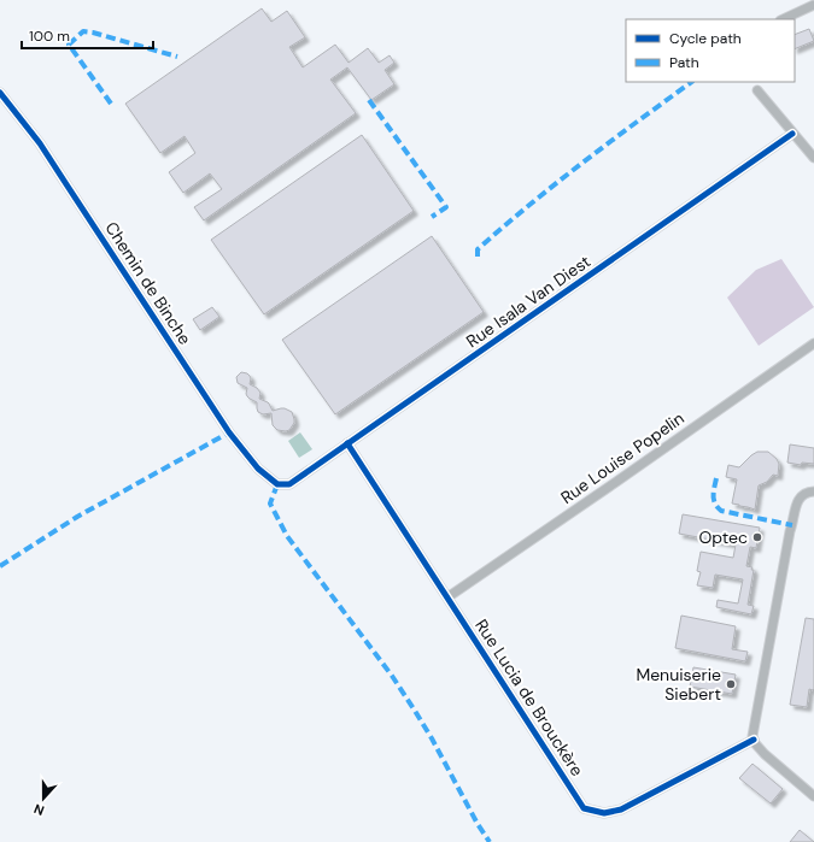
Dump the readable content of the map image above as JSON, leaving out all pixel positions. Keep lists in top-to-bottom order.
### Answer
{
  "streets": {
    "street": [
      "Chemin de Binche",
      "Rue Isala Van Diest",
      "Rue Louise Popelin",
      "Rue Lucia de Brouckère"
    ]
  },
  "crossings": [
    ["Chemin de Binche", "Rue Isala Van Diest"],
    ["Rue Isala Van Diest", "Rue Lucia de Brouckère"],
    ["Rue Louise Popelin", "Rue Lucia de Brouckère"]
  ],
  "places": ["Optec", "Menuiserie Siebert"],
  "legend": ["Cycle path", "Path"],
  "scale_bar": "100 m",
  "north": "bottom"
}
